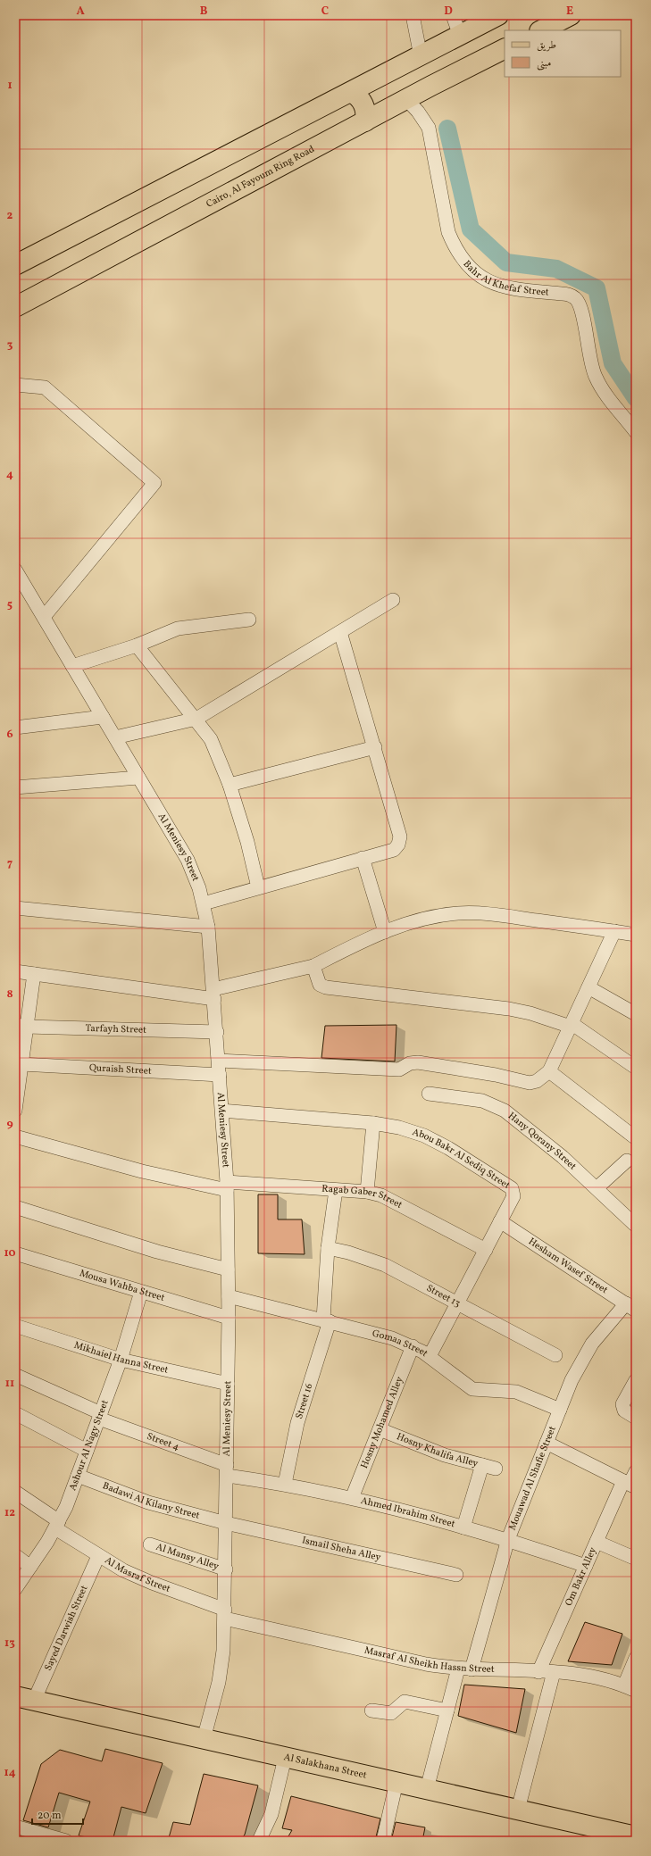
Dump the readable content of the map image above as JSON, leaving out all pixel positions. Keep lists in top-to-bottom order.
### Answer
{
  "streets": {
    "main road": ["Cairo, Al Fayoum Ring Road", "Al Salakhana Street"],
    "street": [
      "Bahr Al Khefaf Street",
      "Al Meniesy Street",
      "Tarfayh Street",
      "Quraish Street",
      "Hany Qorany Street",
      "Abou Bakr Al Sediq Street",
      "Ragab Gaber Street",
      "Hesham Wasef Street",
      "Mousa Wahba Street",
      "Street 13",
      "Gomaa Street",
      "Mikhaiel Hanna Street",
      "Street 16",
      "Hosny Mohamed Alley",
      "Street 4",
      "Ashour Al Nagy Street",
      "Hosny Khalifa Alley",
      "Mouawad Al Shafie Street",
      "Badawi Al Kilany Street",
      "Ahmed Ibrahim Street",
      "Ismail Sheha Alley",
      "Al Mansy Alley",
      "Al Masraf Street",
      "Om Bakr Alley",
      "Sayed Darwish Street",
      "Masraf Al Sheikh Hassn Street"
    ]
  },
  "crossings": [
    ["Cairo, Al Fayoum Ring Road", "Bahr Al Khefaf Street"],
    ["Al Meniesy Street", "Tarfayh Street"],
    ["Al Meniesy Street", "Quraish Street"],
    ["Al Meniesy Street", "Abou Bakr Al Sediq Street"],
    ["Al Meniesy Street", "Ragab Gaber Street"],
    ["Al Meniesy Street", "Mousa Wahba Street"],
    ["Al Meniesy Street", "Gomaa Street"],
    ["Al Meniesy Street", "Mikhaiel Hanna Street"],
    ["Al Meniesy Street", "Street 4"],
    ["Al Meniesy Street", "Badawi Al Kilany Street"],
    ["Al Meniesy Street", "Ahmed Ibrahim Street"],
    ["Al Meniesy Street", "Ismail Sheha Alley"],
    ["Al Meniesy Street", "Al Mansy Alley"],
    ["Al Meniesy Street", "Al Masraf Street"],
    ["Al Meniesy Street", "Masraf Al Sheikh Hassn Street"],
    ["Al Meniesy Street", "Al Salakhana Street"],
    ["Abou Bakr Al Sediq Street", "Ragab Gaber Street"],
    ["Abou Bakr Al Sediq Street", "Hesham Wasef Street"],
    ["Abou Bakr Al Sediq Street", "Street 13"],
    ["Abou Bakr Al Sediq Street", "Gomaa Street"],
    ["Ragab Gaber Street", "Street 16"],
    ["Hesham Wasef Street", "Mouawad Al Shafie Street"],
    ["Mousa Wahba Street", "Ashour Al Nagy Street"],
    ["Street 13", "Street 16"],
    ["Gomaa Street", "Street 16"],
    ["Gomaa Street", "Hosny Mohamed Alley"],
    ["Gomaa Street", "Mouawad Al Shafie Street"],
    ["Mikhaiel Hanna Street", "Ashour Al Nagy Street"],
    ["Street 16", "Ahmed Ibrahim Street"],
    ["Hosny Mohamed Alley", "Hosny Khalifa Alley"],
    ["Hosny Mohamed Alley", "Ahmed Ibrahim Street"],
    ["Street 4", "Ashour Al Nagy Street"],
    ["Street 4", "Ahmed Ibrahim Street"],
    ["Ashour Al Nagy Street", "Badawi Al Kilany Street"],
    ["Ashour Al Nagy Street", "Al Masraf Street"],
    ["Mouawad Al Shafie Street", "Ahmed Ibrahim Street"],
    ["Mouawad Al Shafie Street", "Masraf Al Sheikh Hassn Street"],
    ["Badawi Al Kilany Street", "Ismail Sheha Alley"],
    ["Ahmed Ibrahim Street", "Om Bakr Alley"],
    ["Al Masraf Street", "Sayed Darwish Street"],
    ["Al Masraf Street", "Masraf Al Sheikh Hassn Street"],
    ["Om Bakr Alley", "Masraf Al Sheikh Hassn Street"],
    ["Sayed Darwish Street", "Al Salakhana Street"]
  ],
  "legend": ["طريق", "مبنى"],
  "scale_bar": "20 m",
  "grid": {
    "columns": [
      "A",
      "B",
      "C",
      "D",
      "E"
    ],
    "rows": [
      "1",
      "2",
      "3",
      "4",
      "5",
      "6",
      "7",
      "8",
      "9",
      "10",
      "11",
      "12",
      "13",
      "14"
    ]
  }
}
